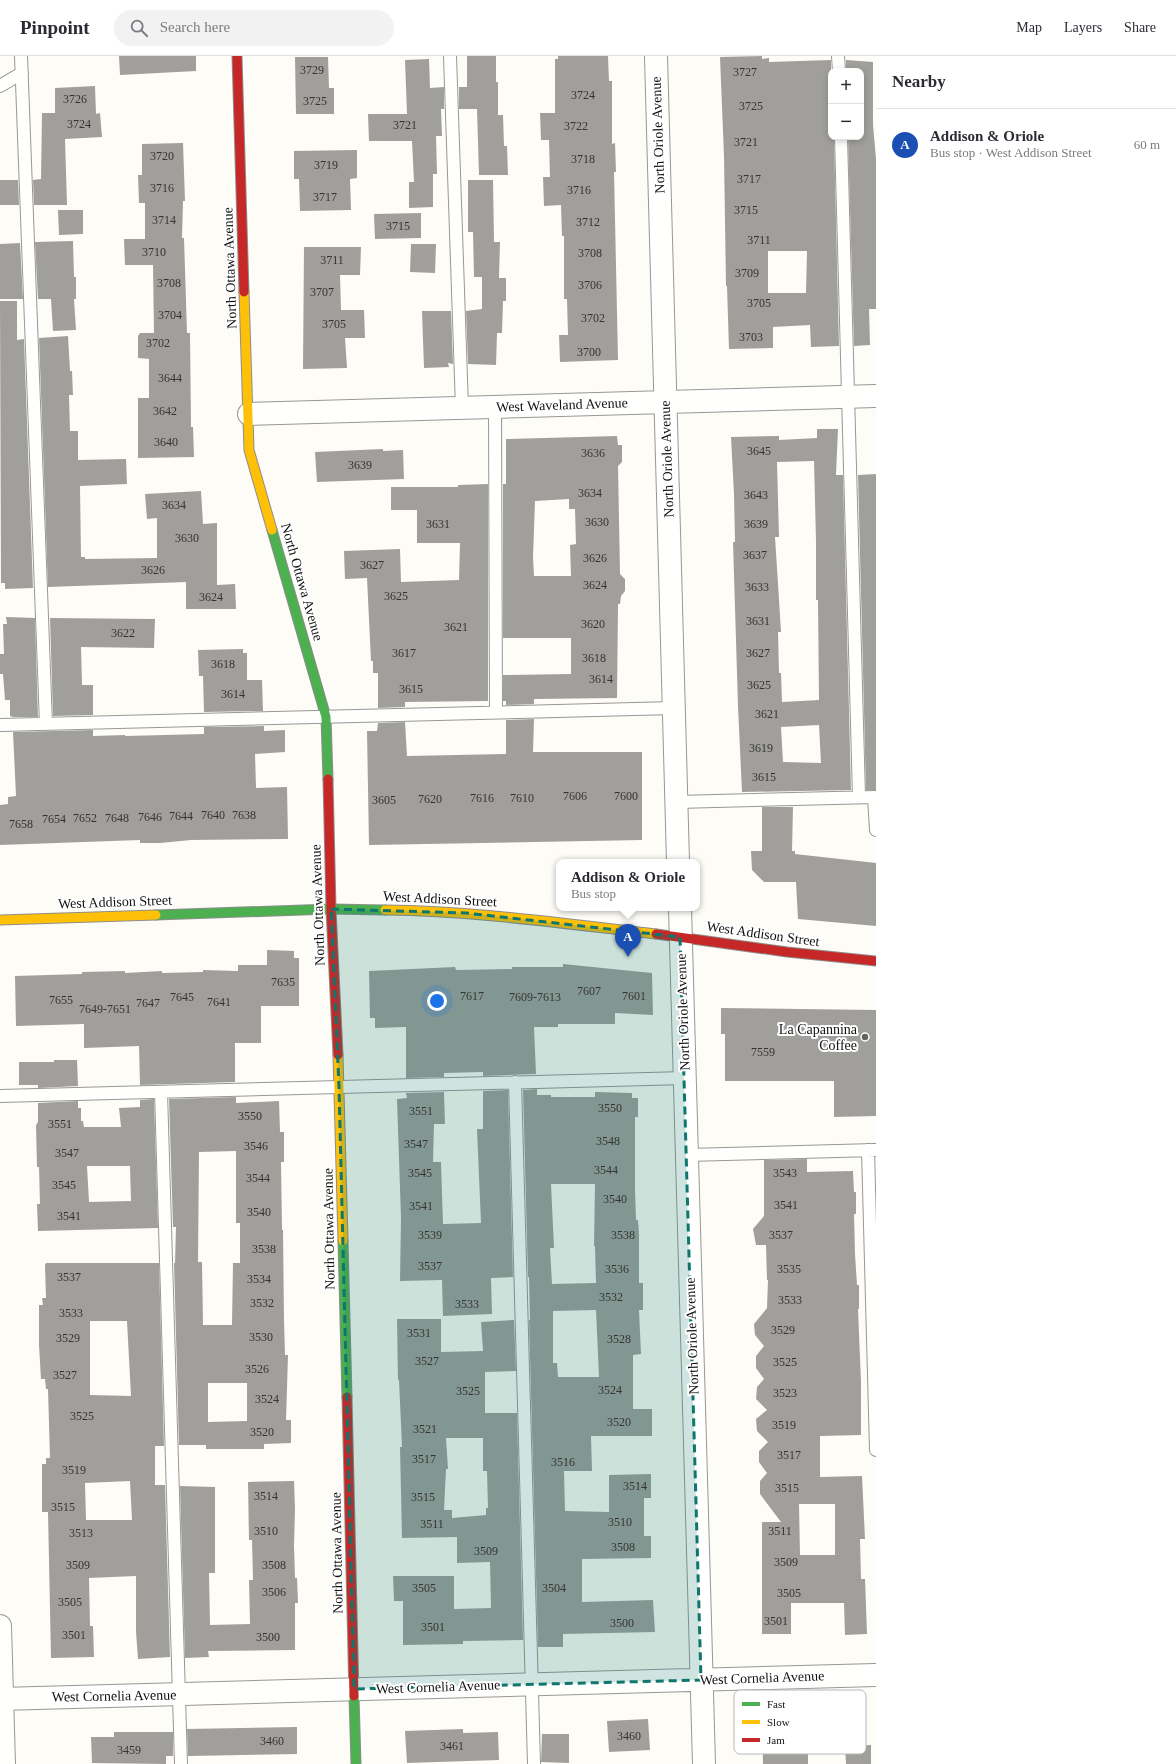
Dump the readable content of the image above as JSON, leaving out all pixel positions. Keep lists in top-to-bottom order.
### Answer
{
  "streets": {
    "street": [
      "North Oriole Avenue",
      "North Ottawa Avenue",
      "West Waveland Avenue",
      "West Addison Street",
      "West Cornelia Avenue"
    ]
  },
  "crossings": [
    ["North Oriole Avenue", "West Waveland Avenue"],
    ["North Oriole Avenue", "West Addison Street"],
    ["North Oriole Avenue", "West Cornelia Avenue"],
    ["North Ottawa Avenue", "West Waveland Avenue"],
    ["North Ottawa Avenue", "West Addison Street"],
    ["North Ottawa Avenue", "West Cornelia Avenue"]
  ],
  "places": ["La Capannina Coffee"],
  "house_numbers": [
    "3729",
    "3727",
    "3724",
    "3726",
    "3725",
    "3725",
    "3724",
    "3721",
    "3722",
    "3721",
    "3720",
    "3718",
    "3719",
    "3717",
    "3716",
    "3716",
    "3717",
    "3715",
    "3714",
    "3712",
    "3715",
    "3711",
    "3710",
    "3708",
    "3711",
    "3709",
    "3708",
    "3706",
    "3707",
    "3705",
    "3704",
    "3702",
    "3705",
    "3703",
    "3702",
    "3700",
    "3644",
    "3642",
    "3640",
    "3645",
    "3636",
    "3639",
    "3634",
    "3643",
    "3634",
    "3630",
    "3631",
    "3639",
    "3630",
    "3637",
    "3626",
    "3627",
    "3626",
    "3624",
    "3633",
    "3625",
    "3624",
    "3631",
    "3620",
    "3621",
    "3622",
    "3617",
    "3627",
    "3618",
    "3618",
    "3614",
    "3625",
    "3615",
    "3614",
    "3621",
    "3619",
    "3615",
    "7606",
    "7600",
    "7616",
    "7610",
    "7620",
    "3605",
    "7640",
    "7638",
    "7644",
    "7646",
    "7652",
    "7648",
    "7654",
    "7658",
    "7635",
    "7607",
    "7617",
    "7601",
    "7645",
    "7609-7613",
    "7655",
    "7641",
    "7647",
    "7649-7651",
    "7559",
    "3550",
    "3551",
    "3550",
    "3551",
    "3548",
    "3547",
    "3546",
    "3547",
    "3544",
    "3545",
    "3543",
    "3544",
    "3545",
    "3540",
    "3541",
    "3541",
    "3540",
    "3541",
    "3539",
    "3538",
    "3537",
    "3538",
    "3537",
    "3536",
    "3535",
    "3537",
    "3534",
    "3532",
    "3533",
    "3532",
    "3533",
    "3533",
    "3529",
    "3531",
    "3530",
    "3529",
    "3528",
    "3527",
    "3525",
    "3526",
    "3527",
    "3524",
    "3525",
    "3523",
    "3524",
    "3525",
    "3520",
    "3519",
    "3521",
    "3520",
    "3517",
    "3517",
    "3516",
    "3519",
    "3514",
    "3515",
    "3514",
    "3515",
    "3515",
    "3510",
    "3511",
    "3510",
    "3511",
    "3513",
    "3508",
    "3509",
    "3509",
    "3509",
    "3508",
    "3505",
    "3504",
    "3506",
    "3505",
    "3505",
    "3501",
    "3500",
    "3501",
    "3501",
    "3500",
    "3460",
    "3460",
    "3461",
    "3459"
  ],
  "legend": ["Fast", "Slow", "Jam"],
  "page": {
    "header": "Pinpoint",
    "search": "Search here",
    "nav": ["Map", "Layers", "Share"],
    "heading": "Nearby",
    "map_buttons": ["+", "−"],
    "list": [
      {
        "mark": "A",
        "name": "Addison & Oriole",
        "note": "Bus stop · West Addison Street",
        "value": "60 m"
      }
    ],
    "popup": ["Addison & Oriole", "Bus stop"],
    "pins": "A"
  }
}
